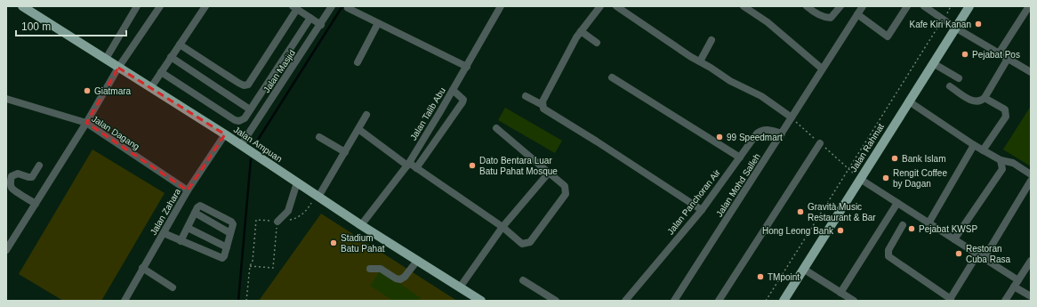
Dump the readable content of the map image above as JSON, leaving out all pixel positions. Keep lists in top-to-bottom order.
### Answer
{
  "streets": {
    "main road": ["Jalan Ampuan", "Jalan Rahmat"],
    "street": [
      "Jalan Masjid",
      "Jalan Talib Abu",
      "Jalan Dagang",
      "Jalan Mohd Salleh",
      "Jalan Panchoran Air",
      "Jalan Zahara"
    ]
  },
  "crossings": [
    ["Jalan Masjid", "Jalan Ampuan"],
    ["Jalan Talib Abu", "Jalan Ampuan"],
    ["Jalan Dagang", "Jalan Zahara"],
    ["Jalan Ampuan", "Jalan Zahara"],
    ["Jalan Mohd Salleh", "Jalan Panchoran Air"]
  ],
  "places": [
    "Kafe Kiri Kanan",
    "Pejabat Pos",
    "Giatmara",
    "99 Speedmart",
    "Bank Islam",
    "Dato Bentara Luar Batu Pahat Mosque",
    "Rengit Coffee by Dagan",
    "Gravità Music Restaurant & Bar",
    "Pejabat KWSP",
    "Hong Leong Bank",
    "Stadium Batu Pahat",
    "Restoran Cuba Rasa",
    "TMpoint"
  ],
  "scale_bar": "100 m"
}
